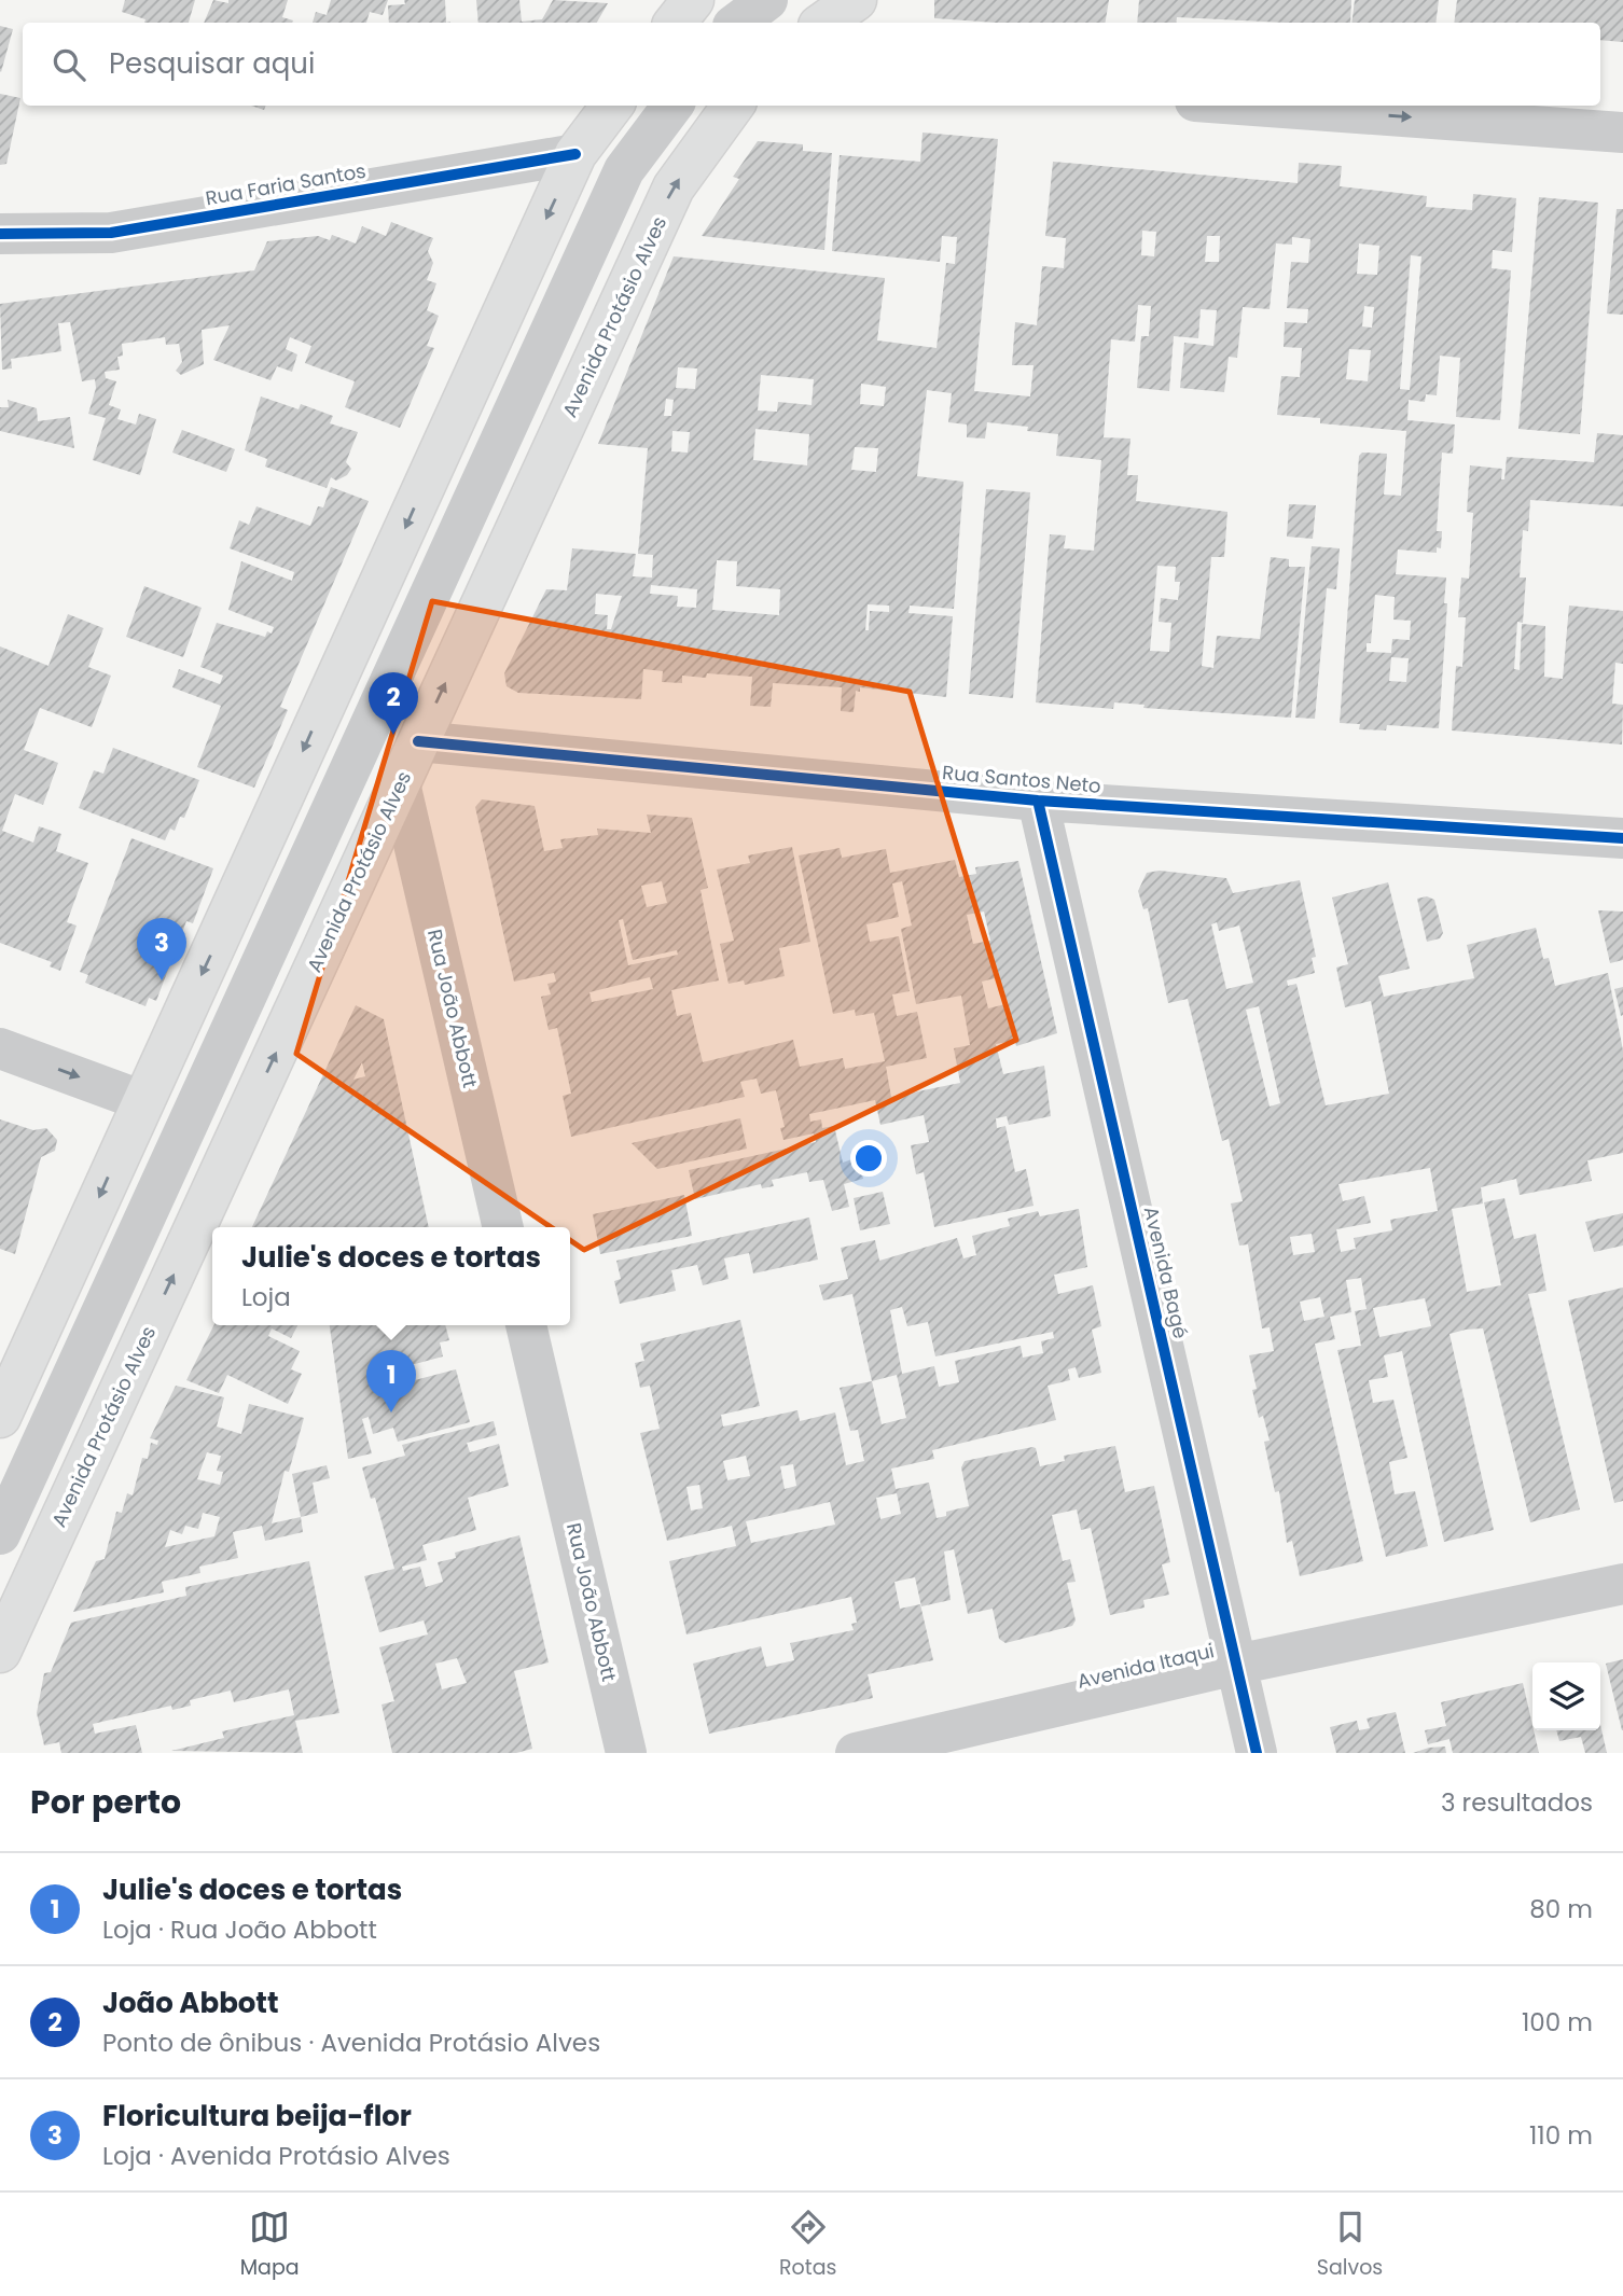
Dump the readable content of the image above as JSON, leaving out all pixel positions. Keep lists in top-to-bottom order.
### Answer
{
  "streets": {
    "main road": ["Avenida Protásio Alves"],
    "street": [
      "Rua Faria Santos",
      "Rua Santos Neto",
      "Rua João Abbott",
      "Avenida Bagé",
      "Avenida Itaqui"
    ]
  },
  "crossings": [
    ["Avenida Protásio Alves", "Rua Santos Neto"],
    ["Avenida Protásio Alves", "Rua João Abbott"],
    ["Rua Santos Neto", "Avenida Bagé"],
    ["Avenida Bagé", "Avenida Itaqui"]
  ],
  "page": {
    "search": "Pesquisar aqui",
    "pins": ["2", "3", "1"],
    "popup": ["Julie's doces e tortas", "Loja"],
    "heading": ["Por perto", "3 resultados"],
    "list": [
      {
        "mark": "1",
        "name": "Julie's doces e tortas",
        "note": "Loja · Rua João Abbott",
        "value": "80 m"
      },
      {
        "mark": "2",
        "name": "João Abbott",
        "note": "Ponto de ônibus · Avenida Protásio Alves",
        "value": "100 m"
      },
      {
        "mark": "3",
        "name": "Floricultura beija-flor",
        "note": "Loja · Avenida Protásio Alves",
        "value": "110 m"
      }
    ],
    "nav": ["Mapa", "Rotas", "Salvos"]
  }
}
